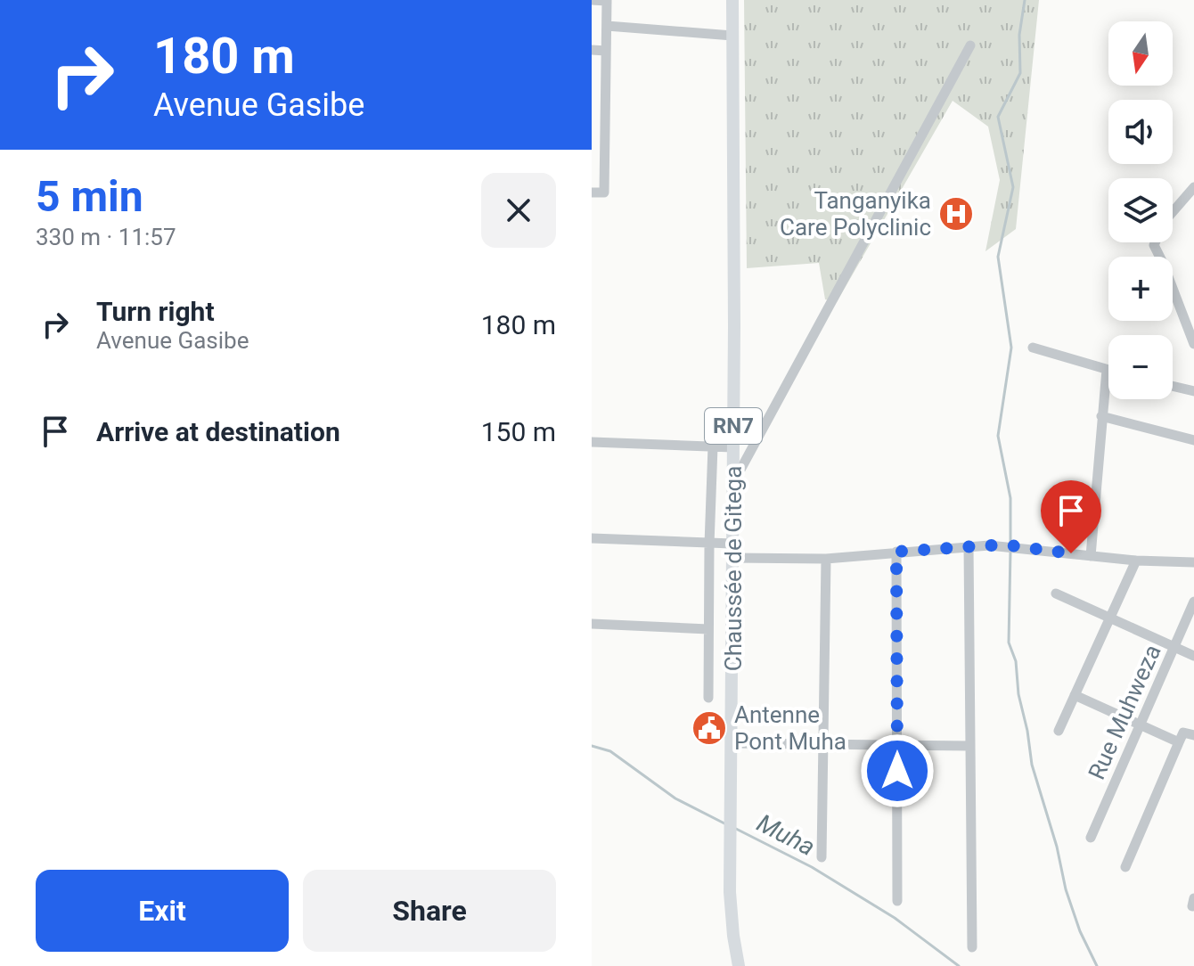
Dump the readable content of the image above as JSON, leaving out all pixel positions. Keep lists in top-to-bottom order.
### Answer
{
  "streets": {
    "main road": ["RN7", "Chaussée de Gitega"],
    "street": ["Rue Muhweza"]
  },
  "water": ["Muha"],
  "places": {
    "hospital": ["Tanganyika Care Polyclinic"],
    "public building": ["Antenne Pont Muha"]
  },
  "north": "bottom",
  "page": {
    "turn": ["180 m", "Avenue Gasibe"],
    "map_buttons": ["+", "−"],
    "heading": ["5 min", "330 m · 11:57"],
    "list": [
      {
        "name": "Turn right",
        "note": "Avenue Gasibe",
        "value": "180 m"
      },
      {
        "name": "Arrive at destination",
        "value": "150 m"
      }
    ],
    "buttons": ["Exit", "Share"]
  }
}
